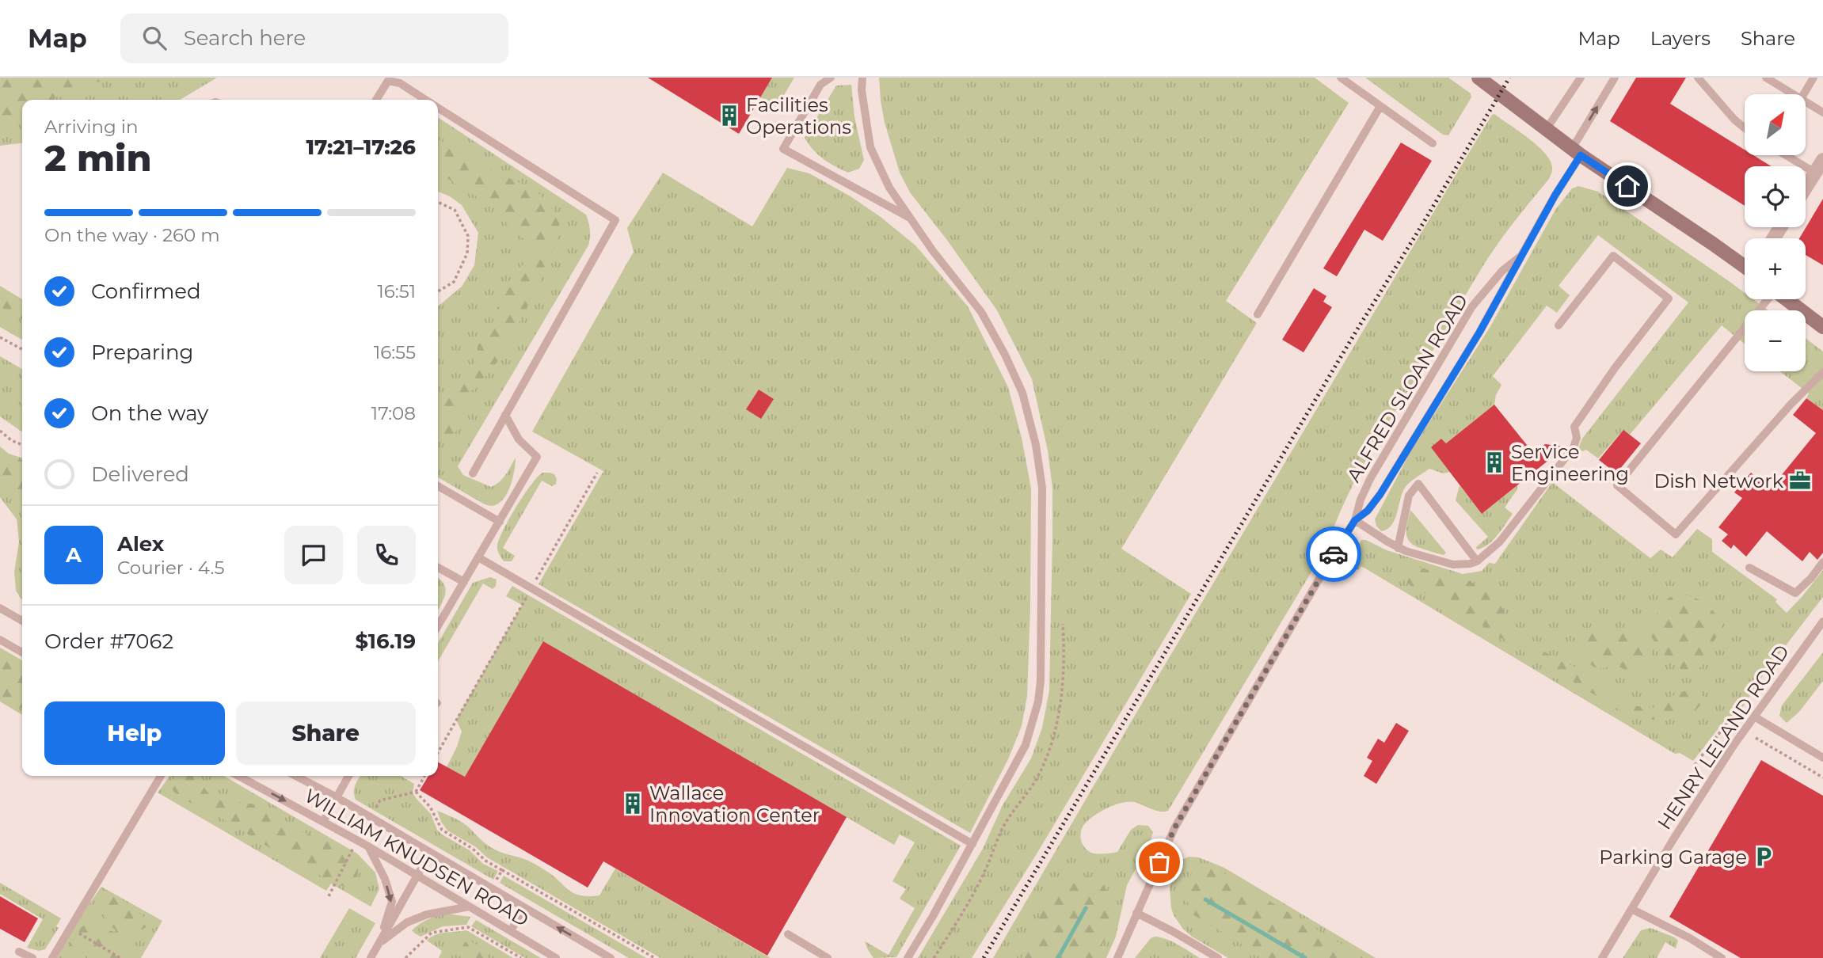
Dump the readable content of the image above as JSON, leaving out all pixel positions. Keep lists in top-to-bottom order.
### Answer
{
  "streets": {
    "lane": ["ALFRED SLOAN ROAD", "HENRY LELAND ROAD", "WILLIAM KNUDSEN ROAD"]
  },
  "places": {
    "building": ["Facilities Operations", "Service Engineering", "Wallace Innovation Center"],
    "office": ["Dish Network"],
    "parking": ["Parking Garage"]
  },
  "north": "top right",
  "page": {
    "header": "Map",
    "search": "Search here",
    "nav": ["Map", "Layers", "Share"],
    "map_buttons": ["+", "−"],
    "heading": ["2 min", "Arriving in", "17:21–17:26"],
    "panel": [
      "Alex",
      "Courier · 4.5",
      "Order #7062",
      "$16.19"
    ],
    "bar": "On the way · 260 m",
    "list": [
      ["Confirmed", "16:51"],
      ["Preparing", "16:55"],
      ["On the way", "17:08"],
      "Delivered"
    ],
    "round": "A",
    "buttons": ["Help", "Share"]
  }
}
